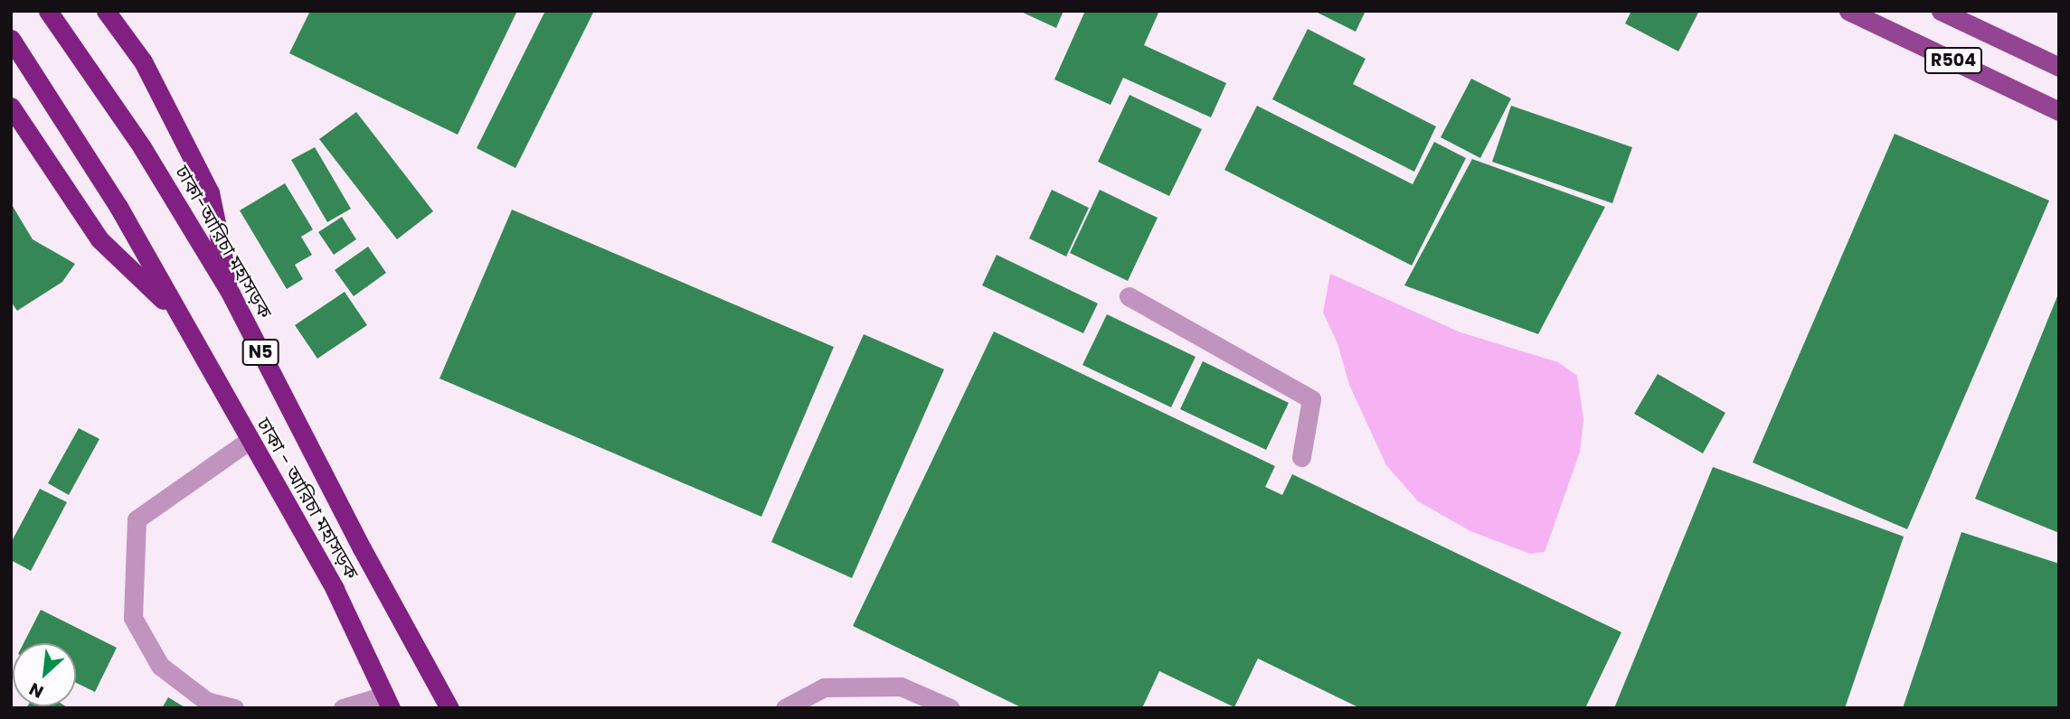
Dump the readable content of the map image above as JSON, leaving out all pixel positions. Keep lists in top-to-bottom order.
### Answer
{
  "streets": {
    "highway": ["ঢাকা-আরিচা মহাসড়ক", "N5", "ঢাকা - আরিচা মহাসড়ক"],
    "main road": ["R504"]
  },
  "north": "bottom left"
}
